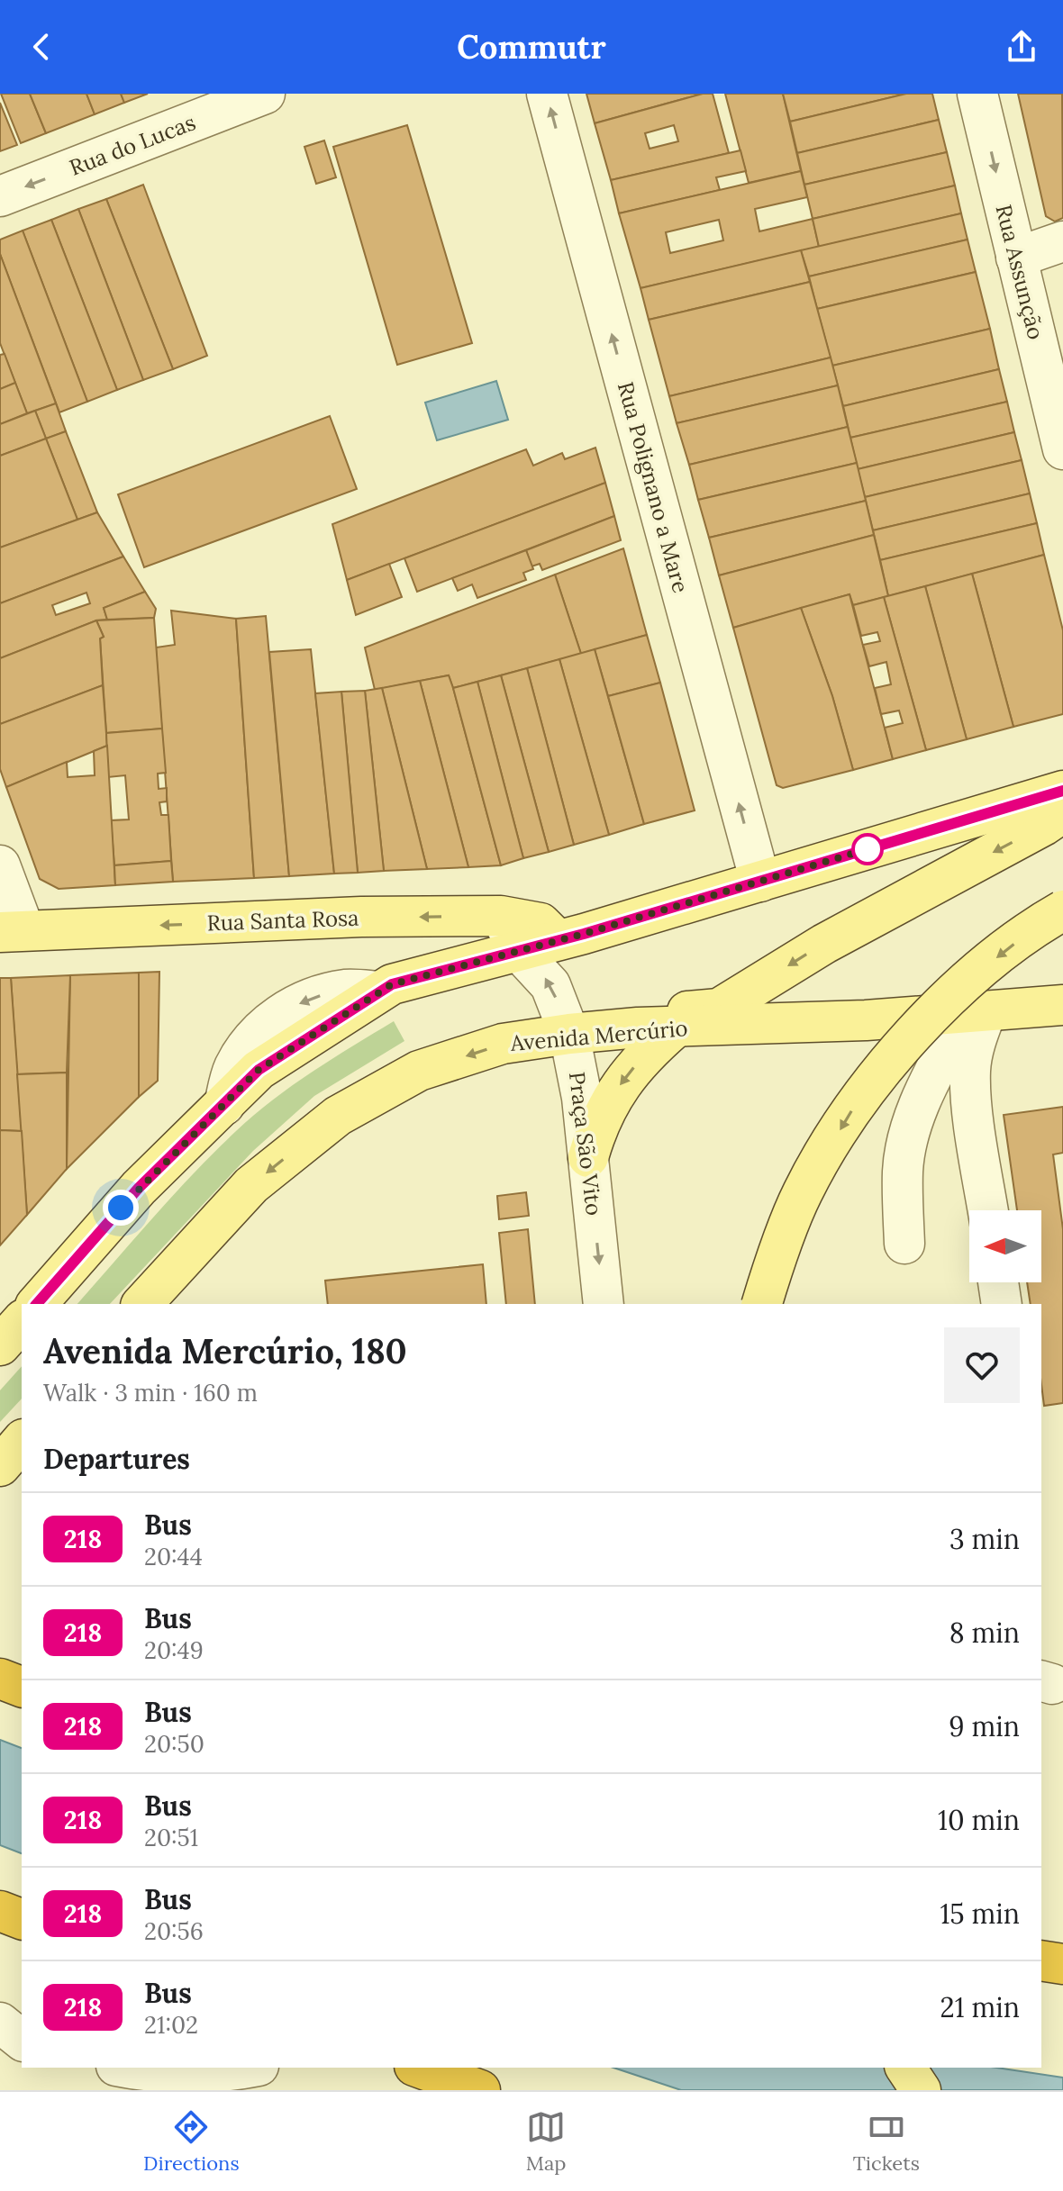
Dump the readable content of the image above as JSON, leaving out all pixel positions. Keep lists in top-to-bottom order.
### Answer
{
  "streets": {
    "main road": ["Rua Santa Rosa", "Avenida Mercúrio"],
    "street": [
      "Rua do Lucas",
      "Rua Assunção",
      "Rua Polignano a Mare",
      "Praça São Vito"
    ]
  },
  "crossings": [
    ["Rua Santa Rosa", "Praça São Vito"],
    ["Avenida Mercúrio", "Praça São Vito"]
  ],
  "one_way": [
    "Rua do Lucas",
    "Rua Assunção",
    "Rua Polignano a Mare",
    "Rua Santa Rosa"
  ],
  "lines": ["bus line 218"],
  "north": "left",
  "page": {
    "header": "Commutr",
    "heading": [
      ["Avenida Mercúrio, 180", "Walk · 3 min · 160 m"],
      "Departures"
    ],
    "list": [
      {
        "mark": "218",
        "name": "Bus",
        "note": "20:44",
        "value": "3 min"
      },
      {
        "mark": "218",
        "name": "Bus",
        "note": "20:49",
        "value": "8 min"
      },
      {
        "mark": "218",
        "name": "Bus",
        "note": "20:50",
        "value": "9 min"
      },
      {
        "mark": "218",
        "name": "Bus",
        "note": "20:51",
        "value": "10 min"
      },
      {
        "mark": "218",
        "name": "Bus",
        "note": "20:56",
        "value": "15 min"
      },
      {
        "mark": "218",
        "name": "Bus",
        "note": "21:02",
        "value": "21 min"
      }
    ],
    "tabs": ["Directions", "Map", "Tickets"]
  }
}
